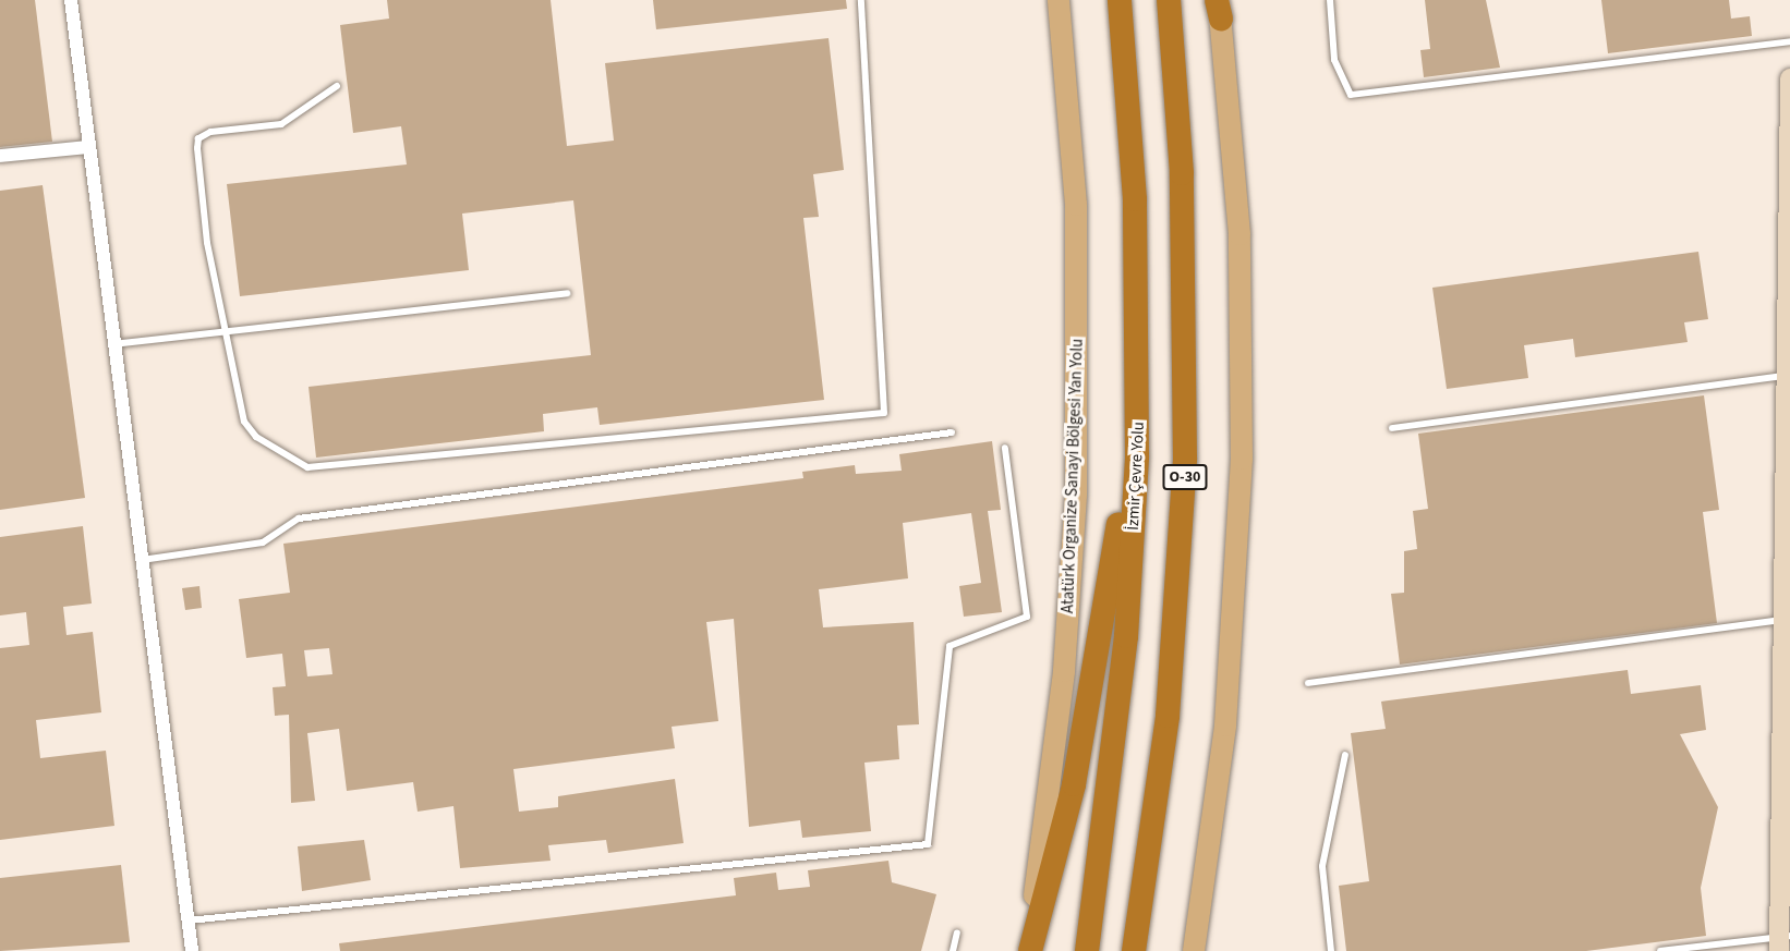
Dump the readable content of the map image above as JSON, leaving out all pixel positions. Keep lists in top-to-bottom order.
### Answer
{
  "streets": {
    "highway": ["İzmir Çevre Yolu", "O-30"],
    "main road": ["Atatürk Organize Sanayi Bölgesi Yan Yolu"]
  }
}
